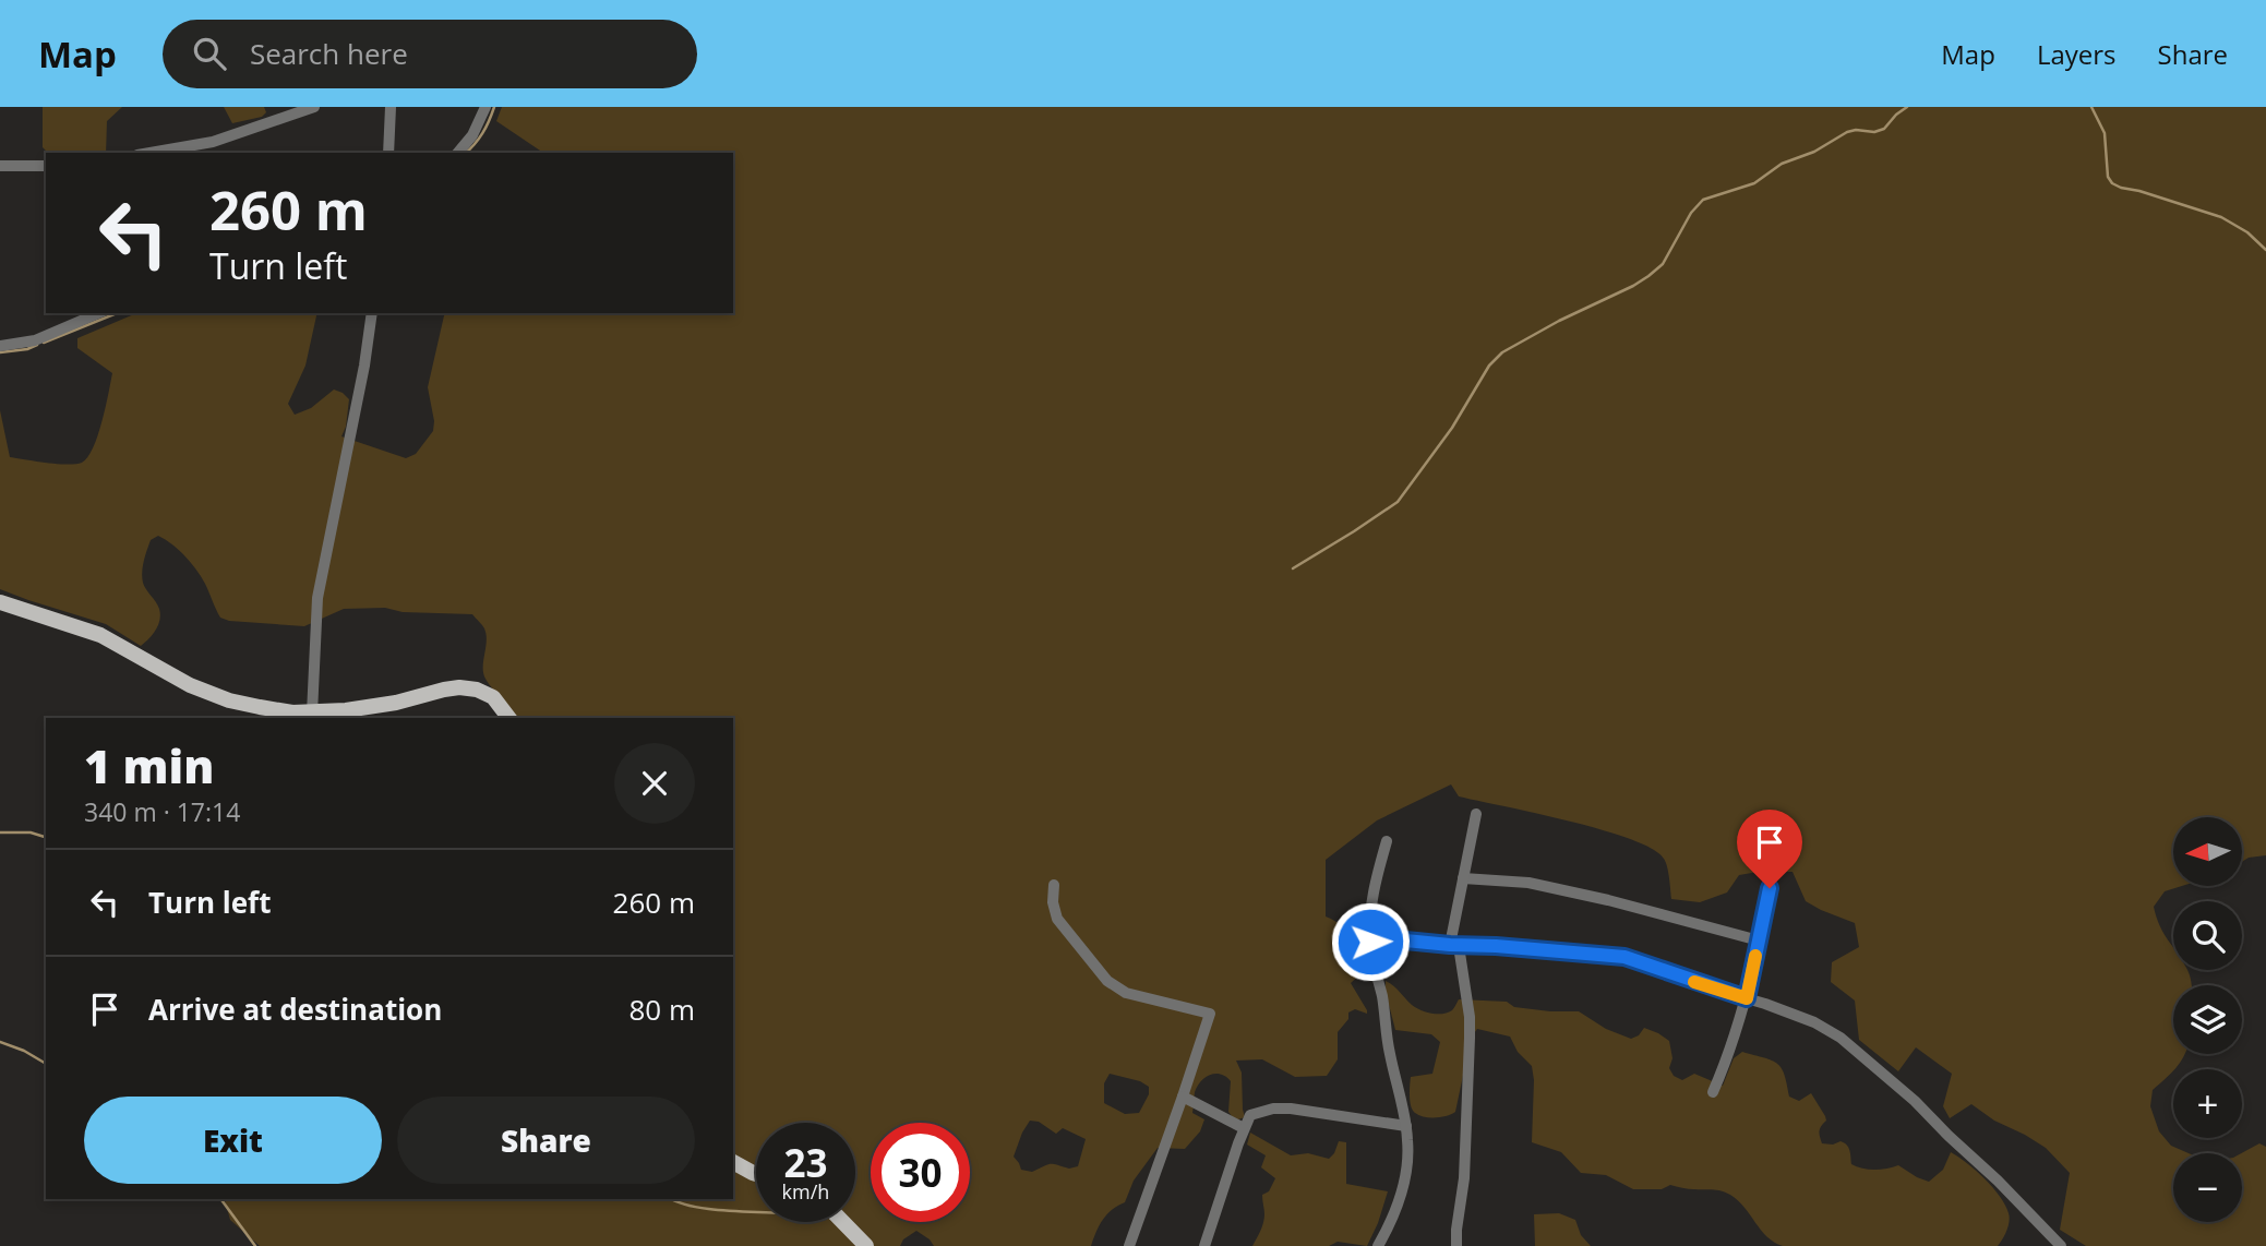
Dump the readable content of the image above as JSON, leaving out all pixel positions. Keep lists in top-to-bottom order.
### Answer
{
  "north": "left",
  "page": {
    "header": "Map",
    "search": "Search here",
    "nav": ["Map", "Layers", "Share"],
    "turn": ["260 m", "Turn left"],
    "heading": ["1 min", "340 m · 17:14"],
    "map_buttons": ["+", "−"],
    "list": [
      {
        "name": "Turn left",
        "value": "260 m"
      },
      {
        "name": "Arrive at destination",
        "value": "80 m"
      }
    ],
    "buttons": ["Exit", "Share"],
    "speed": "23 km/h",
    "limit": "30"
  }
}
